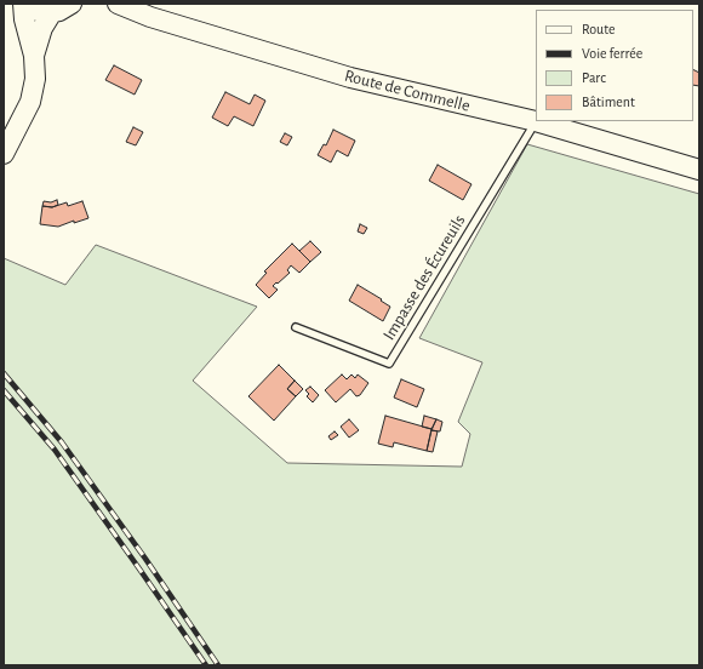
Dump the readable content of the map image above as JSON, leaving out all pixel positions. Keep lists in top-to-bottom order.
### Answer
{
  "streets": {
    "street": ["Route de Commelle"],
    "lane": ["Impasse des Écureuils"]
  },
  "crossings": [
    ["Route de Commelle", "Impasse des Écureuils"]
  ],
  "legend": [
    "Route",
    "Voie ferrée",
    "Parc",
    "Bâtiment"
  ]
}
